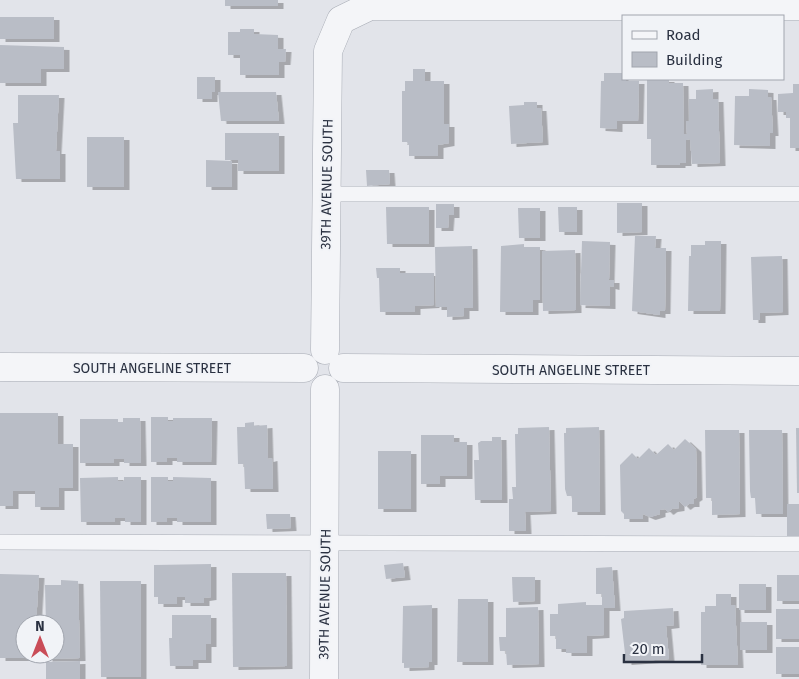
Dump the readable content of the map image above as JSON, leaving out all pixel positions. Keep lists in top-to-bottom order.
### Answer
{
  "streets": {
    "street": ["39TH AVENUE SOUTH", "SOUTH ANGELINE STREET"]
  },
  "crossings": [
    ["39TH AVENUE SOUTH", "SOUTH ANGELINE STREET"]
  ],
  "legend": ["Road", "Building"],
  "scale_bar": "20 m",
  "north": "top"
}
